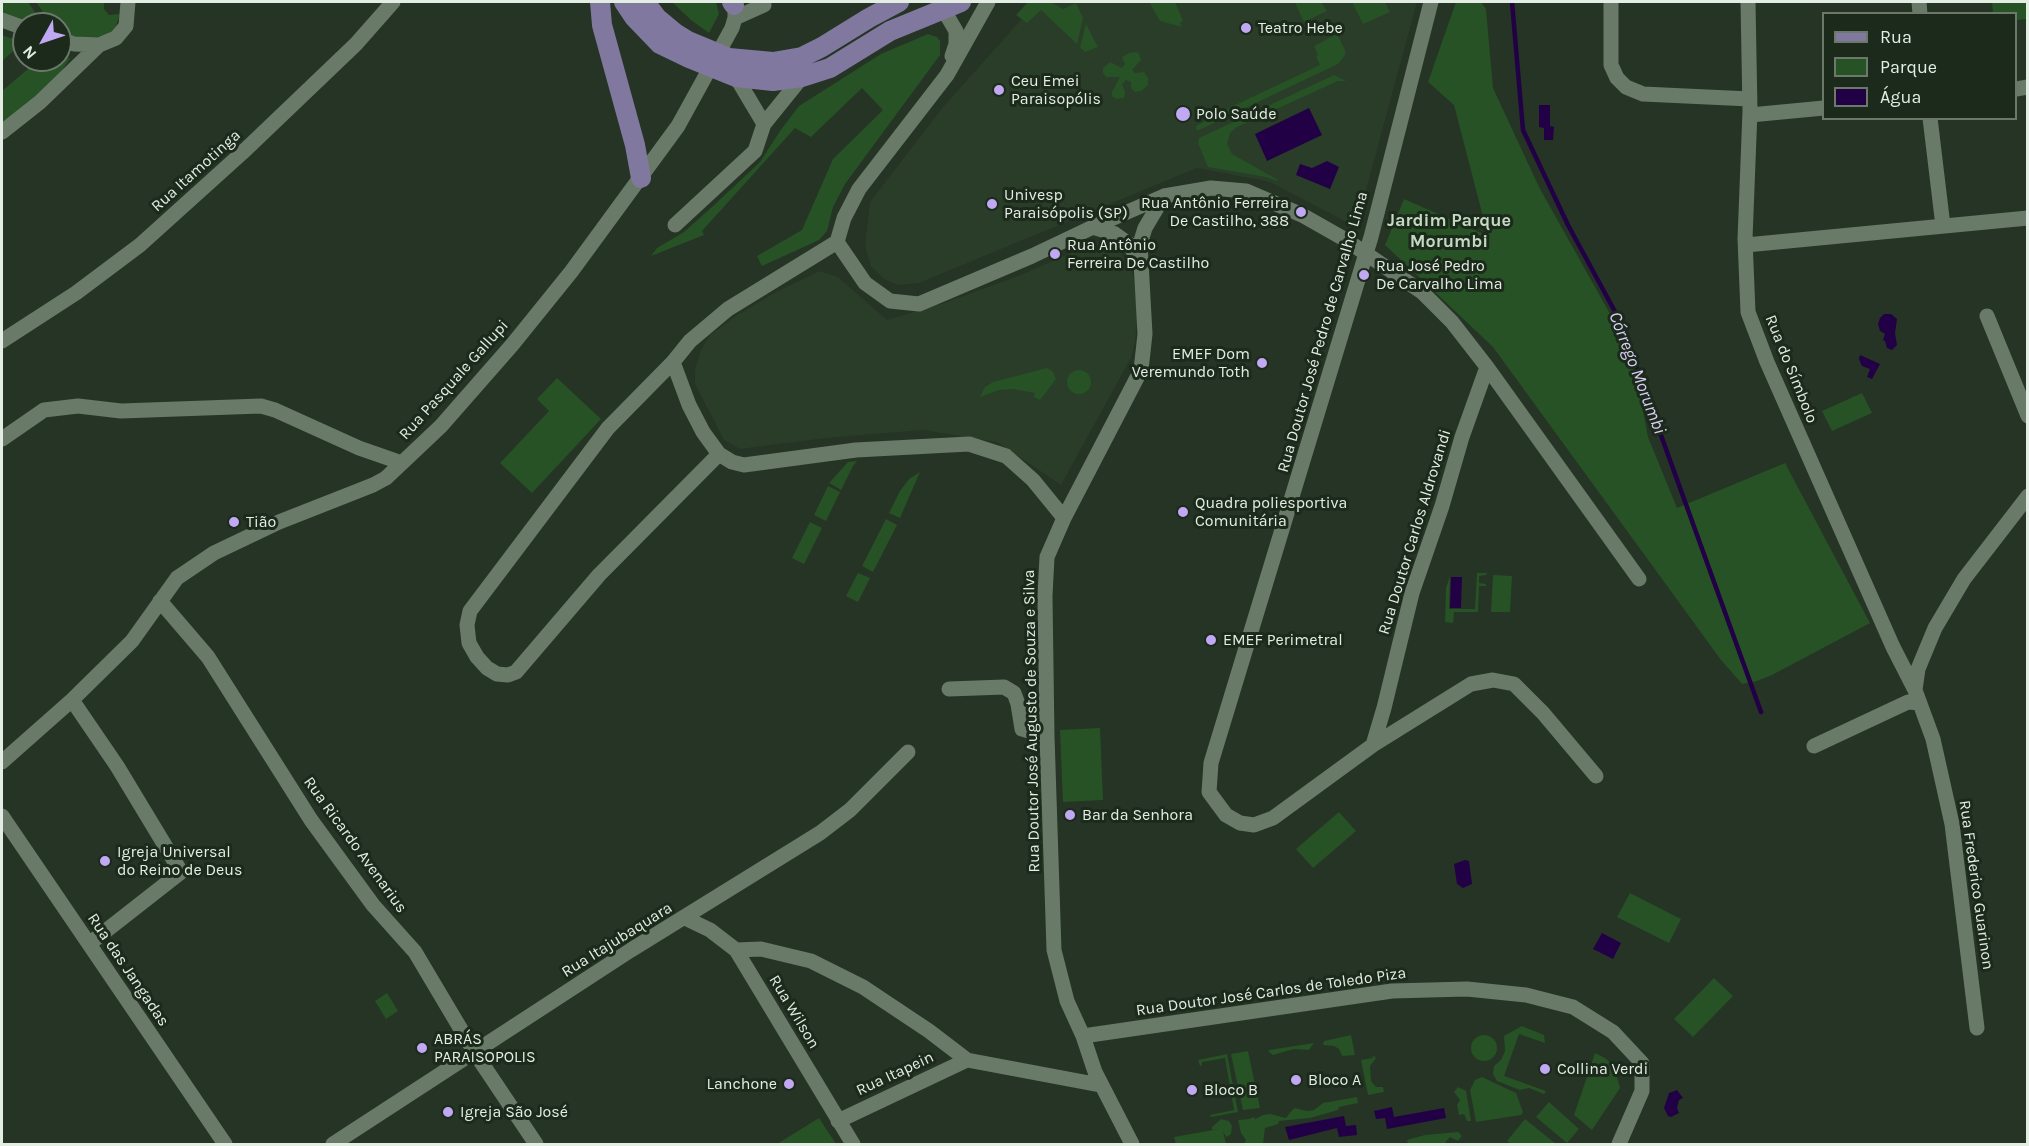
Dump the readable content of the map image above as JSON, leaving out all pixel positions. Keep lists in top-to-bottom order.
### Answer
{
  "streets": {
    "street": [
      "Rua Itamotinga",
      "Rua Doutor José Pedro de Carvalho Lima",
      "Rua do Símbolo",
      "Rua Pasquale Gallupi",
      "Rua Doutor Carlos Aldrovandi",
      "Rua Doutor José Augusto de Souza e Silva",
      "Rua Ricardo Avenarius",
      "Rua Frederico Guarinon",
      "Rua Itajubaquara",
      "Rua das Jangadas",
      "Rua Doutor José Carlos de Toledo Piza",
      "Rua Wilson",
      "Rua Itapein"
    ]
  },
  "crossings": [
    ["Rua Doutor José Pedro de Carvalho Lima", "Rua Doutor Carlos Aldrovandi"],
    ["Rua do Símbolo", "Rua Frederico Guarinon"],
    ["Rua Pasquale Gallupi", "Rua Ricardo Avenarius"],
    ["Rua Doutor José Augusto de Souza e Silva", "Rua Doutor José Carlos de Toledo Piza"],
    ["Rua Ricardo Avenarius", "Rua Itajubaquara"],
    ["Rua Itajubaquara", "Rua Wilson"],
    ["Rua Wilson", "Rua Itapein"]
  ],
  "districts": ["Jardim Parque Morumbi"],
  "water": ["Córrego Morumbi"],
  "places": [
    "Teatro Hebe",
    "Ceu Emei Paraisopólis",
    "Polo Saúde",
    "Univesp Paraisópolis (SP)",
    "Rua Antônio Ferreira De Castilho, 388",
    "Rua Antônio Ferreira De Castilho",
    "Rua José Pedro De Carvalho Lima",
    "EMEF Dom Veremundo Toth",
    "Quadra poliesportiva Comunitária",
    "Tião",
    "EMEF Perimetral",
    "Bar da Senhora",
    "Igreja Universal do Reino de Deus",
    "ABRÁS PARAISOPOLIS",
    "Collina Verdi",
    "Bloco A",
    "Lanchone",
    "Bloco B",
    "Igreja São José"
  ],
  "legend": ["Rua", "Parque", "Água"],
  "north": "bottom left"
}
